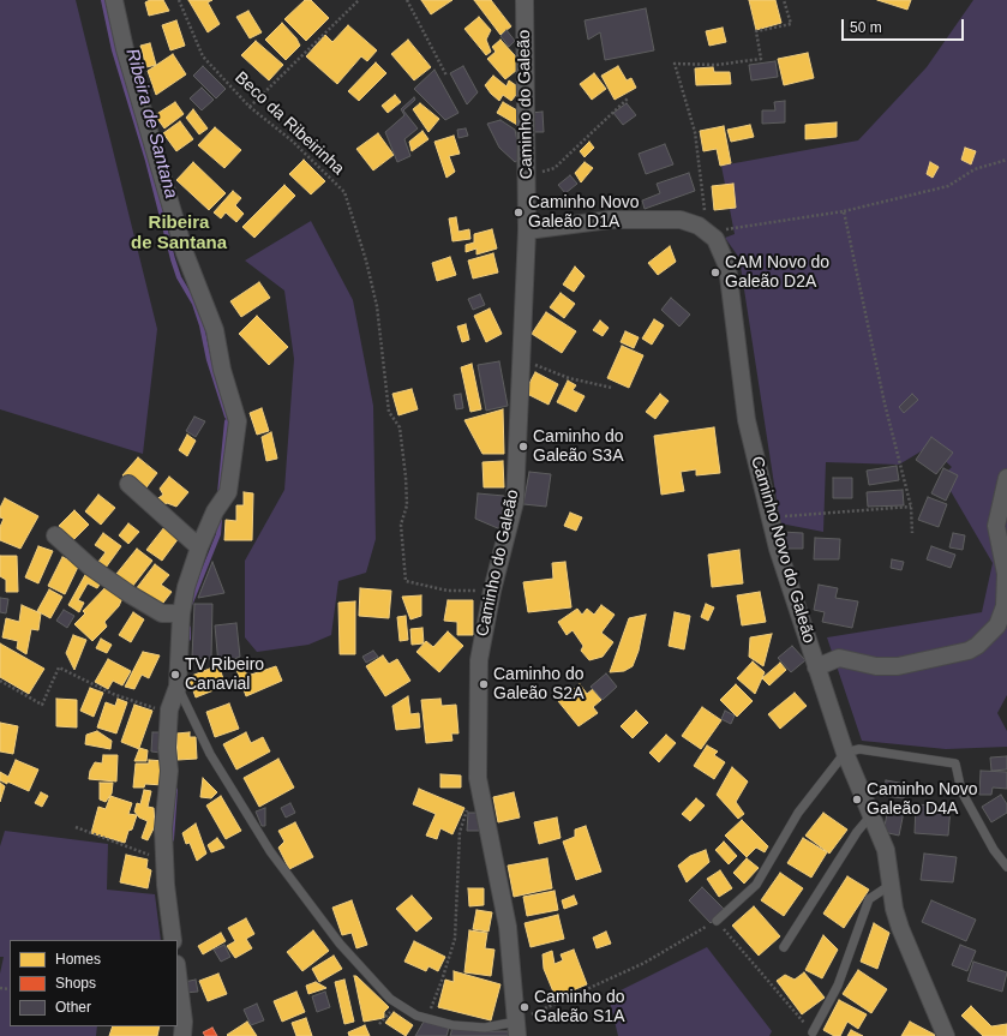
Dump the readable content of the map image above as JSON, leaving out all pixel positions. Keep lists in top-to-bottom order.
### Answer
{
  "streets": {
    "street": ["Caminho do Galeão", "Caminho Novo do Galeão"],
    "path": ["Beco da Ribeirinha"]
  },
  "crossings": [
    ["Caminho do Galeão", "Beco da Ribeirinha"]
  ],
  "districts": ["Ribeira de Santana"],
  "water": ["Ribeira de Santana"],
  "places": [
    "Caminho Novo Galeão D1A",
    "CAM Novo do Galeão D2A",
    "Caminho do Galeão S3A",
    "TV Ribeiro Canavial",
    "Caminho do Galeão S2A",
    "Caminho Novo Galeão D4A",
    "Caminho do Galeão S1A"
  ],
  "legend": ["Homes", "Shops", "Other"],
  "scale_bar": "50 m"
}
